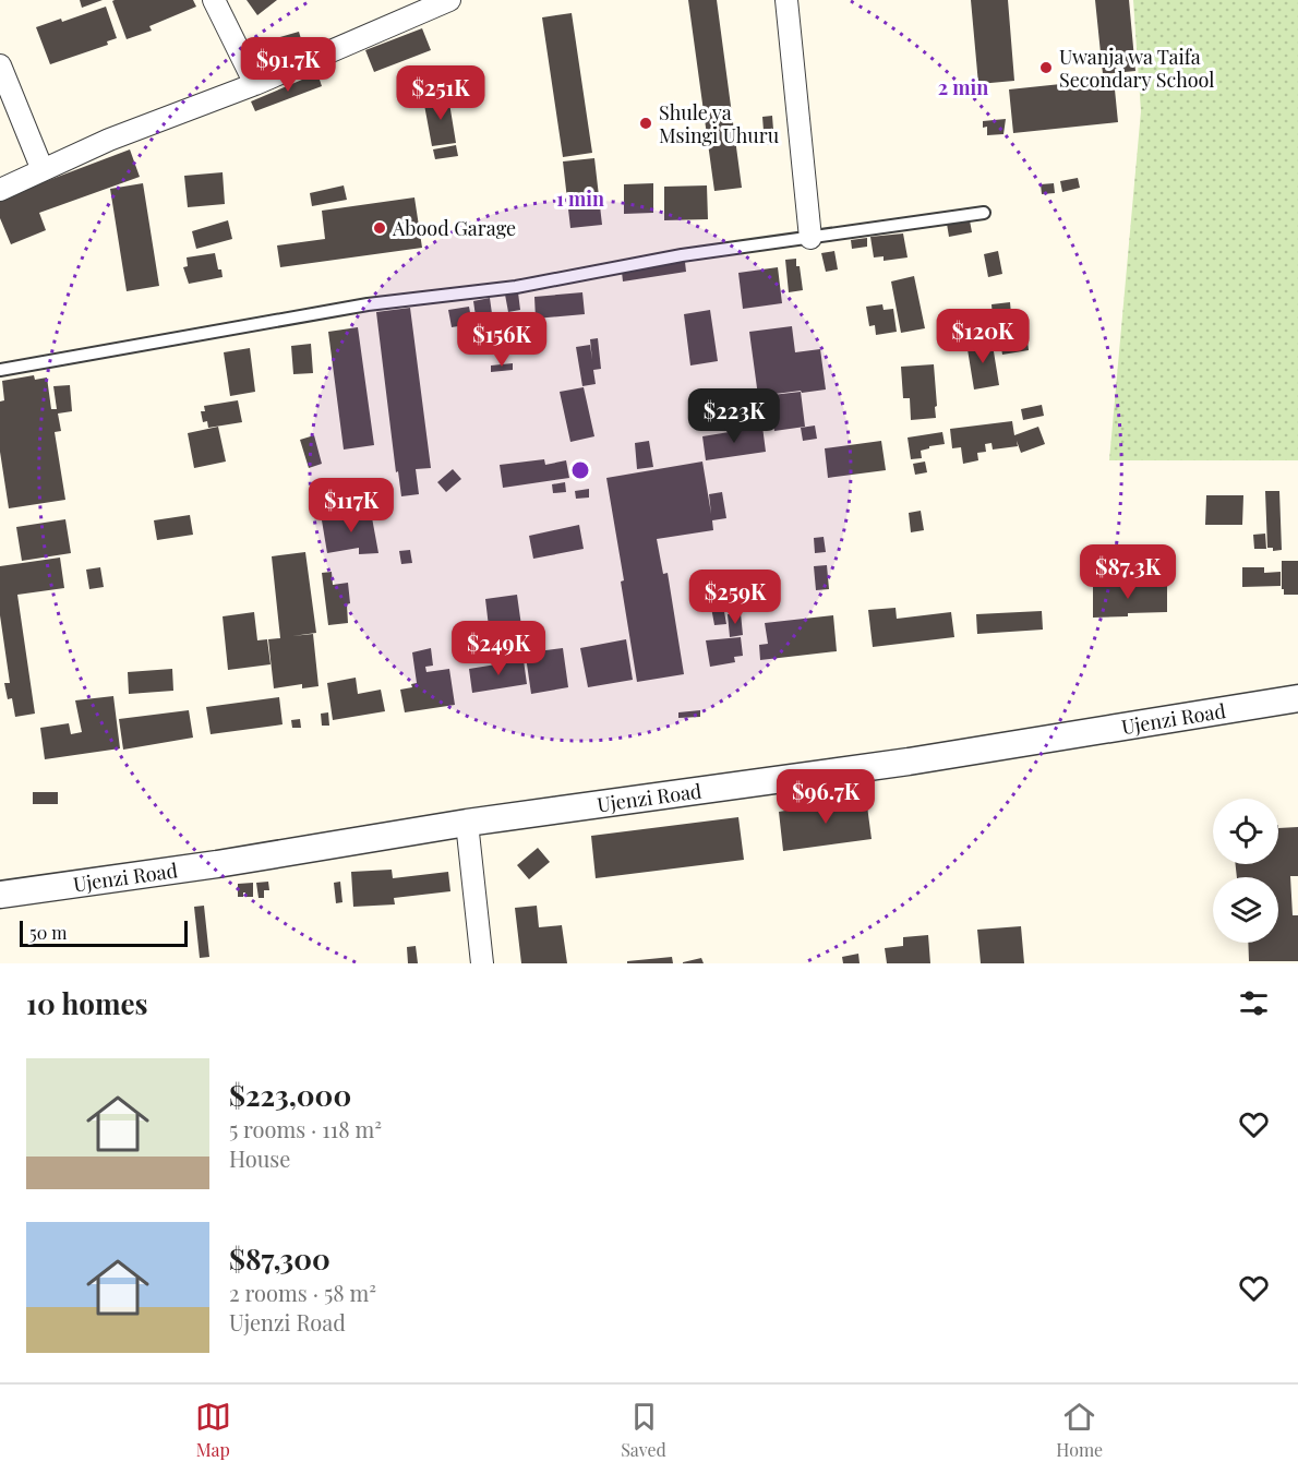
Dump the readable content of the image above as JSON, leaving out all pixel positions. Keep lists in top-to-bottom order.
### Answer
{
  "streets": {
    "street": ["Ujenzi Road"]
  },
  "places": ["Uwanja wa Taifa Secondary School", "Shule ya Msingi Uhuru", "Abood Garage"],
  "scale_bar": "50 m",
  "page": {
    "price": [
      "$91.7K",
      "$251K",
      "$120K",
      "$156K",
      "$223K",
      "$117K",
      "$87.3K",
      "$259K",
      "$249K",
      "$96.7K"
    ],
    "scale": "50 m",
    "heading": "10 homes",
    "list": [
      {
        "name": "$223,000",
        "note": "5 rooms · 118 m² · House"
      },
      {
        "name": "$87,300",
        "note": "2 rooms · 58 m² · Ujenzi Road"
      }
    ],
    "tabs": ["Map", "Saved", "Home"]
  },
  "rings": ["2 min", "1 min"]
}
